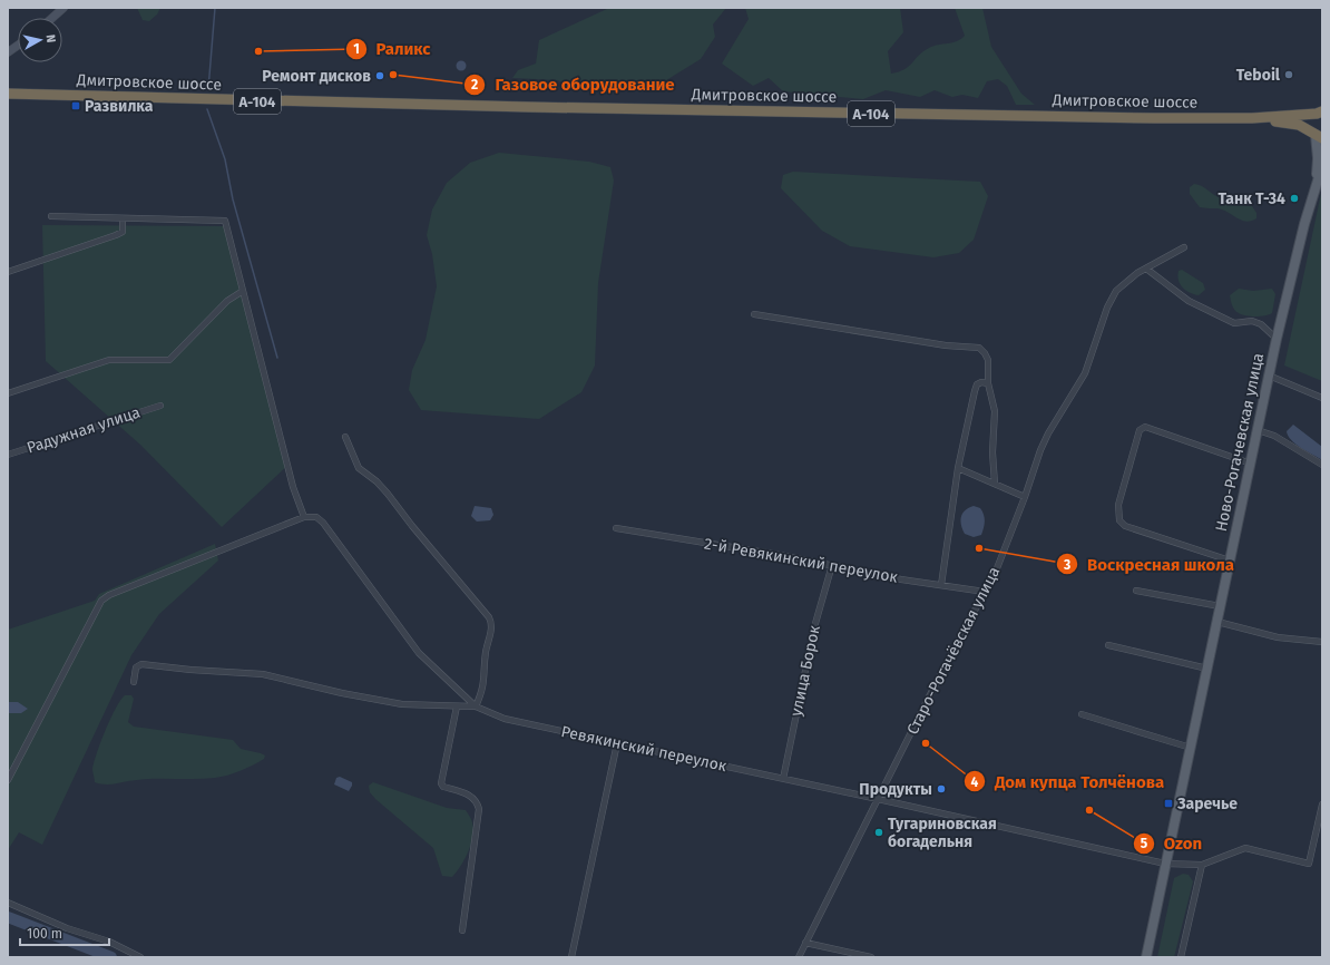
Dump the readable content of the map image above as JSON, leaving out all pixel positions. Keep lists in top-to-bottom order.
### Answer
{
  "streets": {
    "highway": ["Дмитровское шоссе", "А-104"],
    "main road": ["Ново-Рогачевская улица"],
    "street": [
      "Радужная улица",
      "2-й Ревякинский переулок",
      "Старо-Рогачёвская улица",
      "улица Борок",
      "Ревякинский переулок"
    ]
  },
  "crossings": [
    ["Дмитровское шоссе", "А-104"],
    ["Ново-Рогачевская улица", "Ревякинский переулок"],
    ["2-й Ревякинский переулок", "Старо-Рогачёвская улица"],
    ["2-й Ревякинский переулок", "улица Борок"],
    ["Старо-Рогачёвская улица", "Ревякинский переулок"],
    ["улица Борок", "Ревякинский переулок"]
  ],
  "places": {
    "other": [
      "Раликс",
      "Газовое оборудование",
      "Teboil",
      "Ремонт дисков",
      "Танк Т-34",
      "Воскресная школа",
      "Дом купца Толчёнова",
      "Продукты",
      "Ozon",
      "Тугариновская богадельня"
    ],
    "transit": ["Развилка", "Заречье"]
  },
  "scale_bar": "100 m",
  "north": "right"
}
